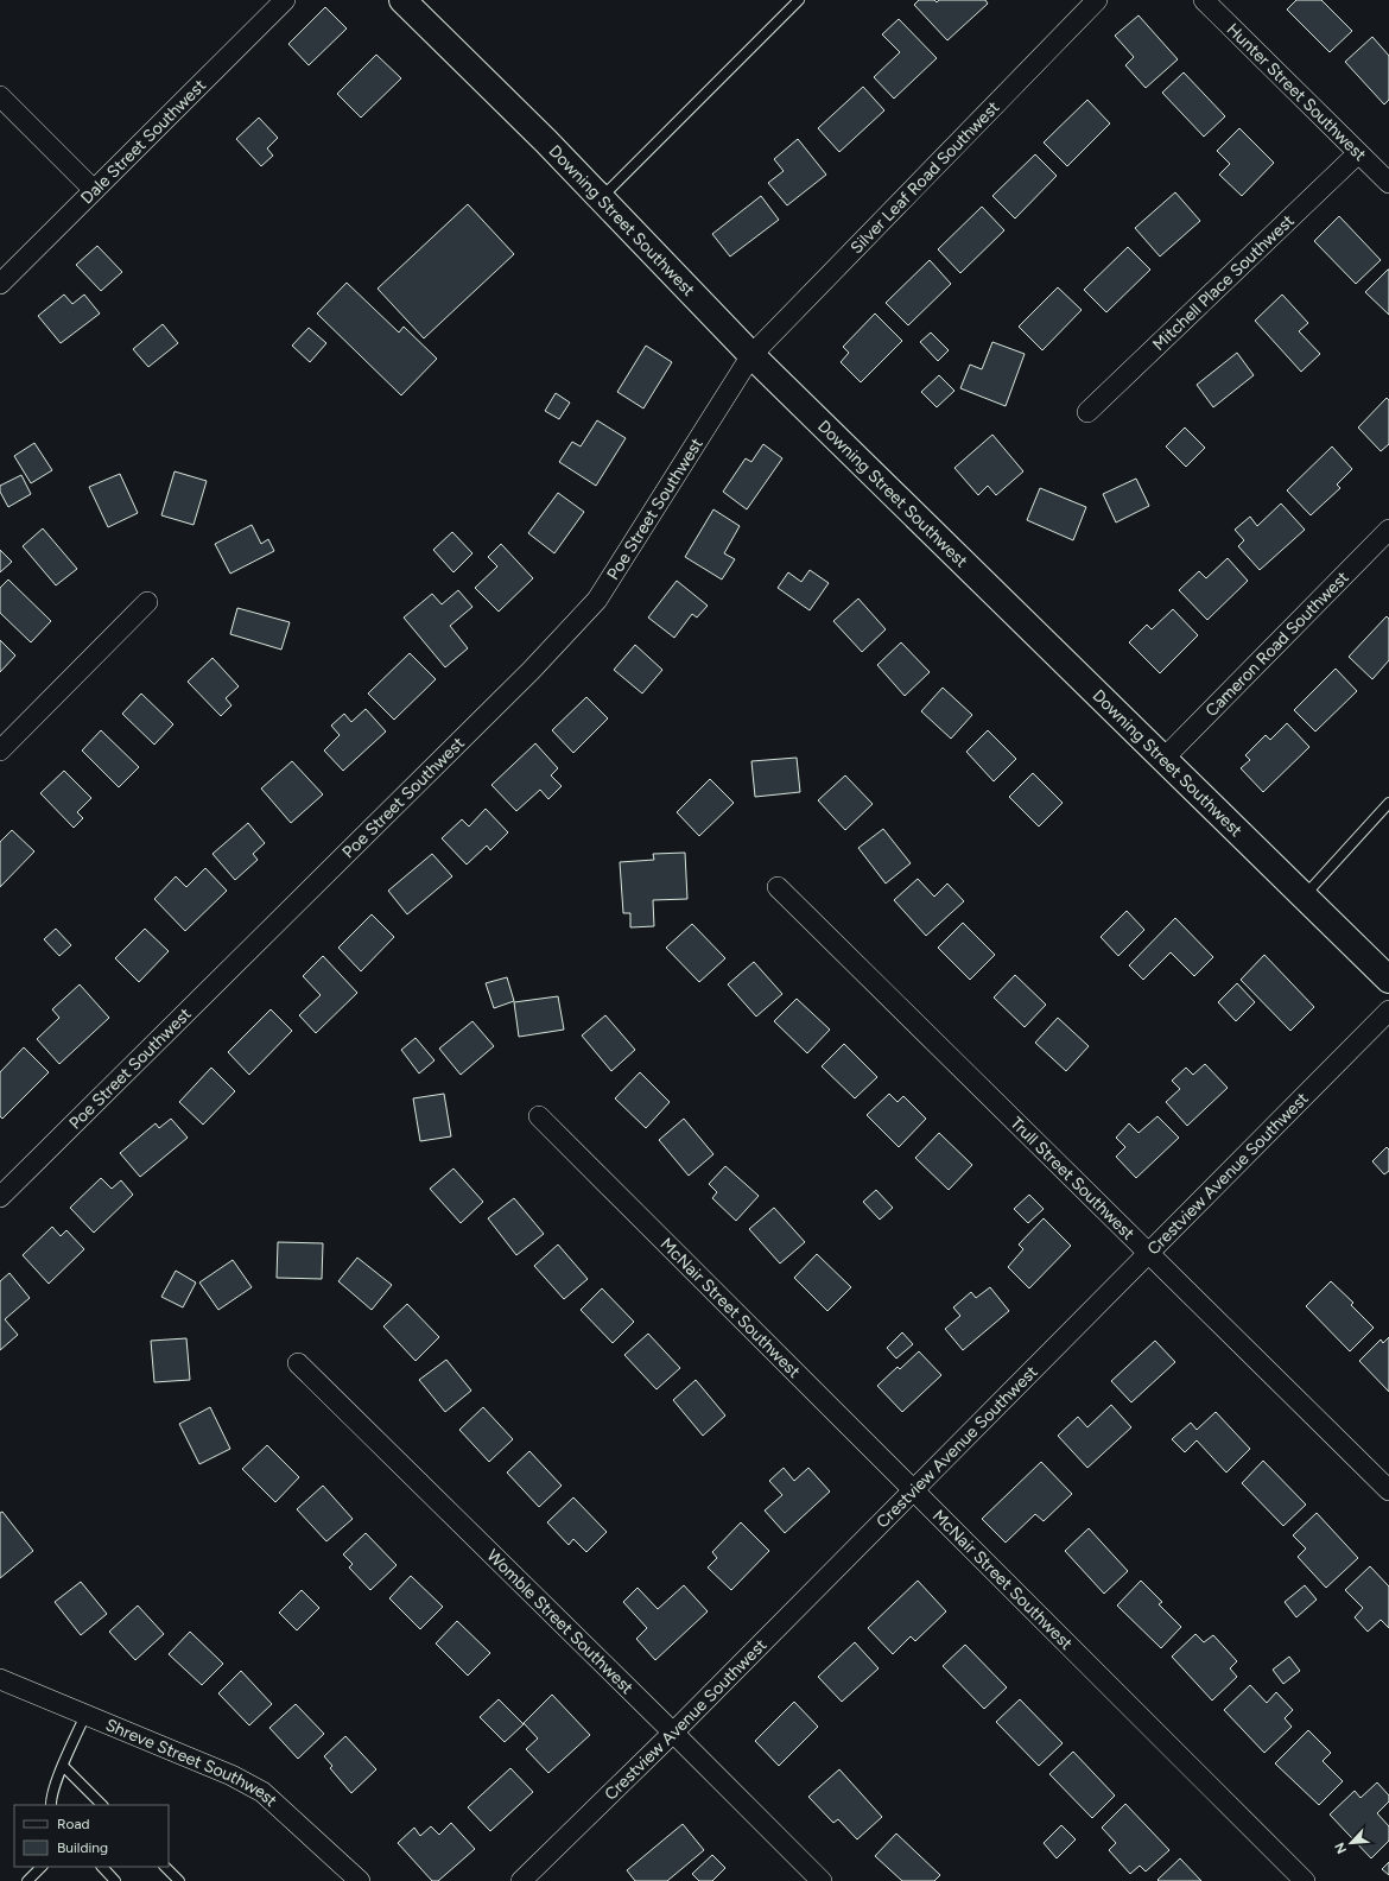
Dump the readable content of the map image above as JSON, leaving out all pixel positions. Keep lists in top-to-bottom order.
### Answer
{
  "streets": {
    "street": [
      "Hunter Street Southwest",
      "Dale Street Southwest",
      "Silver Leaf Road Southwest",
      "Downing Street Southwest",
      "Mitchell Place Southwest",
      "Poe Street Southwest",
      "Cameron Road Southwest",
      "Crestview Avenue Southwest",
      "Trull Street Southwest",
      "McNair Street Southwest",
      "Womble Street Southwest",
      "Shreve Street Southwest"
    ]
  },
  "crossings": [
    ["Hunter Street Southwest", "Mitchell Place Southwest"],
    ["Silver Leaf Road Southwest", "Downing Street Southwest"],
    ["Silver Leaf Road Southwest", "Poe Street Southwest"],
    ["Downing Street Southwest", "Poe Street Southwest"],
    ["Downing Street Southwest", "Cameron Road Southwest"],
    ["Crestview Avenue Southwest", "Trull Street Southwest"],
    ["Crestview Avenue Southwest", "McNair Street Southwest"],
    ["Crestview Avenue Southwest", "Womble Street Southwest"]
  ],
  "legend": ["Road", "Building"],
  "north": "bottom left"
}
